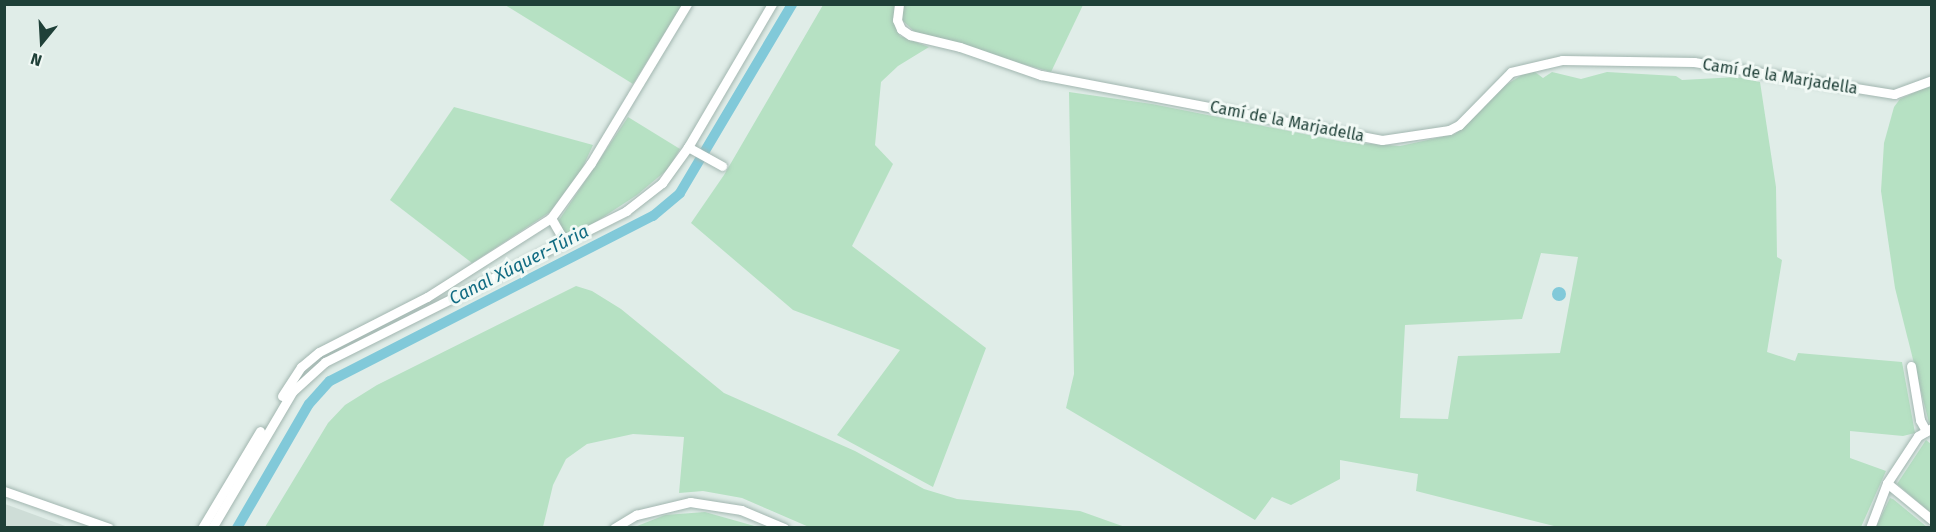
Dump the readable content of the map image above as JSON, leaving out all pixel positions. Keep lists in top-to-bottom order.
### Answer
{
  "streets": {
    "street": ["Camí de la Marjadella"]
  },
  "water": ["Canal Xúquer-Túria"],
  "north": "bottom"
}
